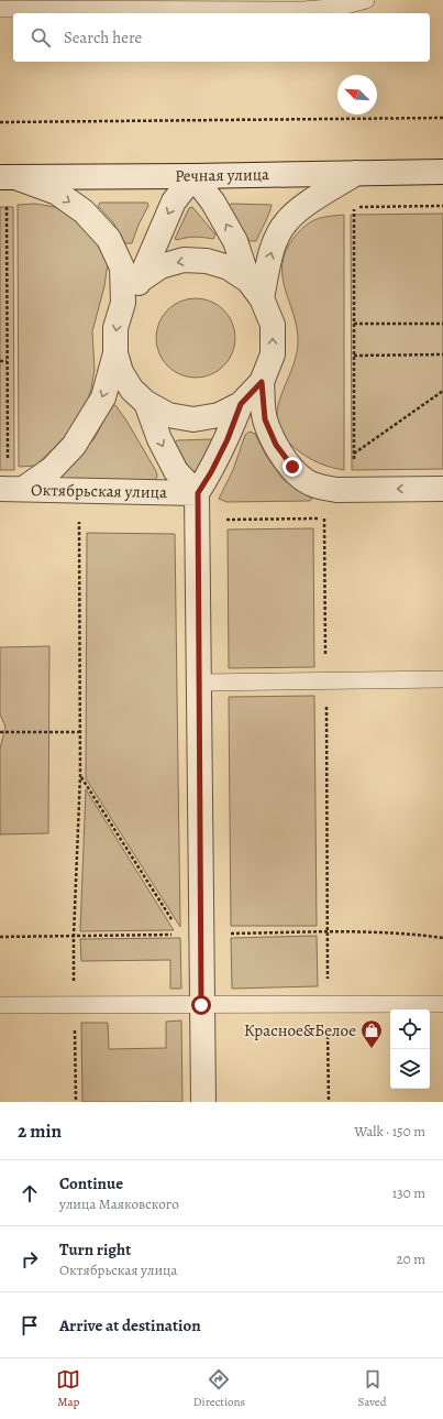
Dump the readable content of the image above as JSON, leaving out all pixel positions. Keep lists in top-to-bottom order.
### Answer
{
  "streets": {
    "street": ["Речная улица", "Октябрьская улица"]
  },
  "places": {
    "shop": ["Красное&Белое"]
  },
  "north": "top left",
  "page": {
    "search": "Search here",
    "heading": ["2 min", "Walk · 150 m"],
    "list": [
      ["Continue", "улица Маяковского", "130 m"],
      ["Turn right", "Октябрьская улица", "20 m"],
      "Arrive at destination"
    ],
    "nav": ["Map", "Directions", "Saved"]
  }
}
